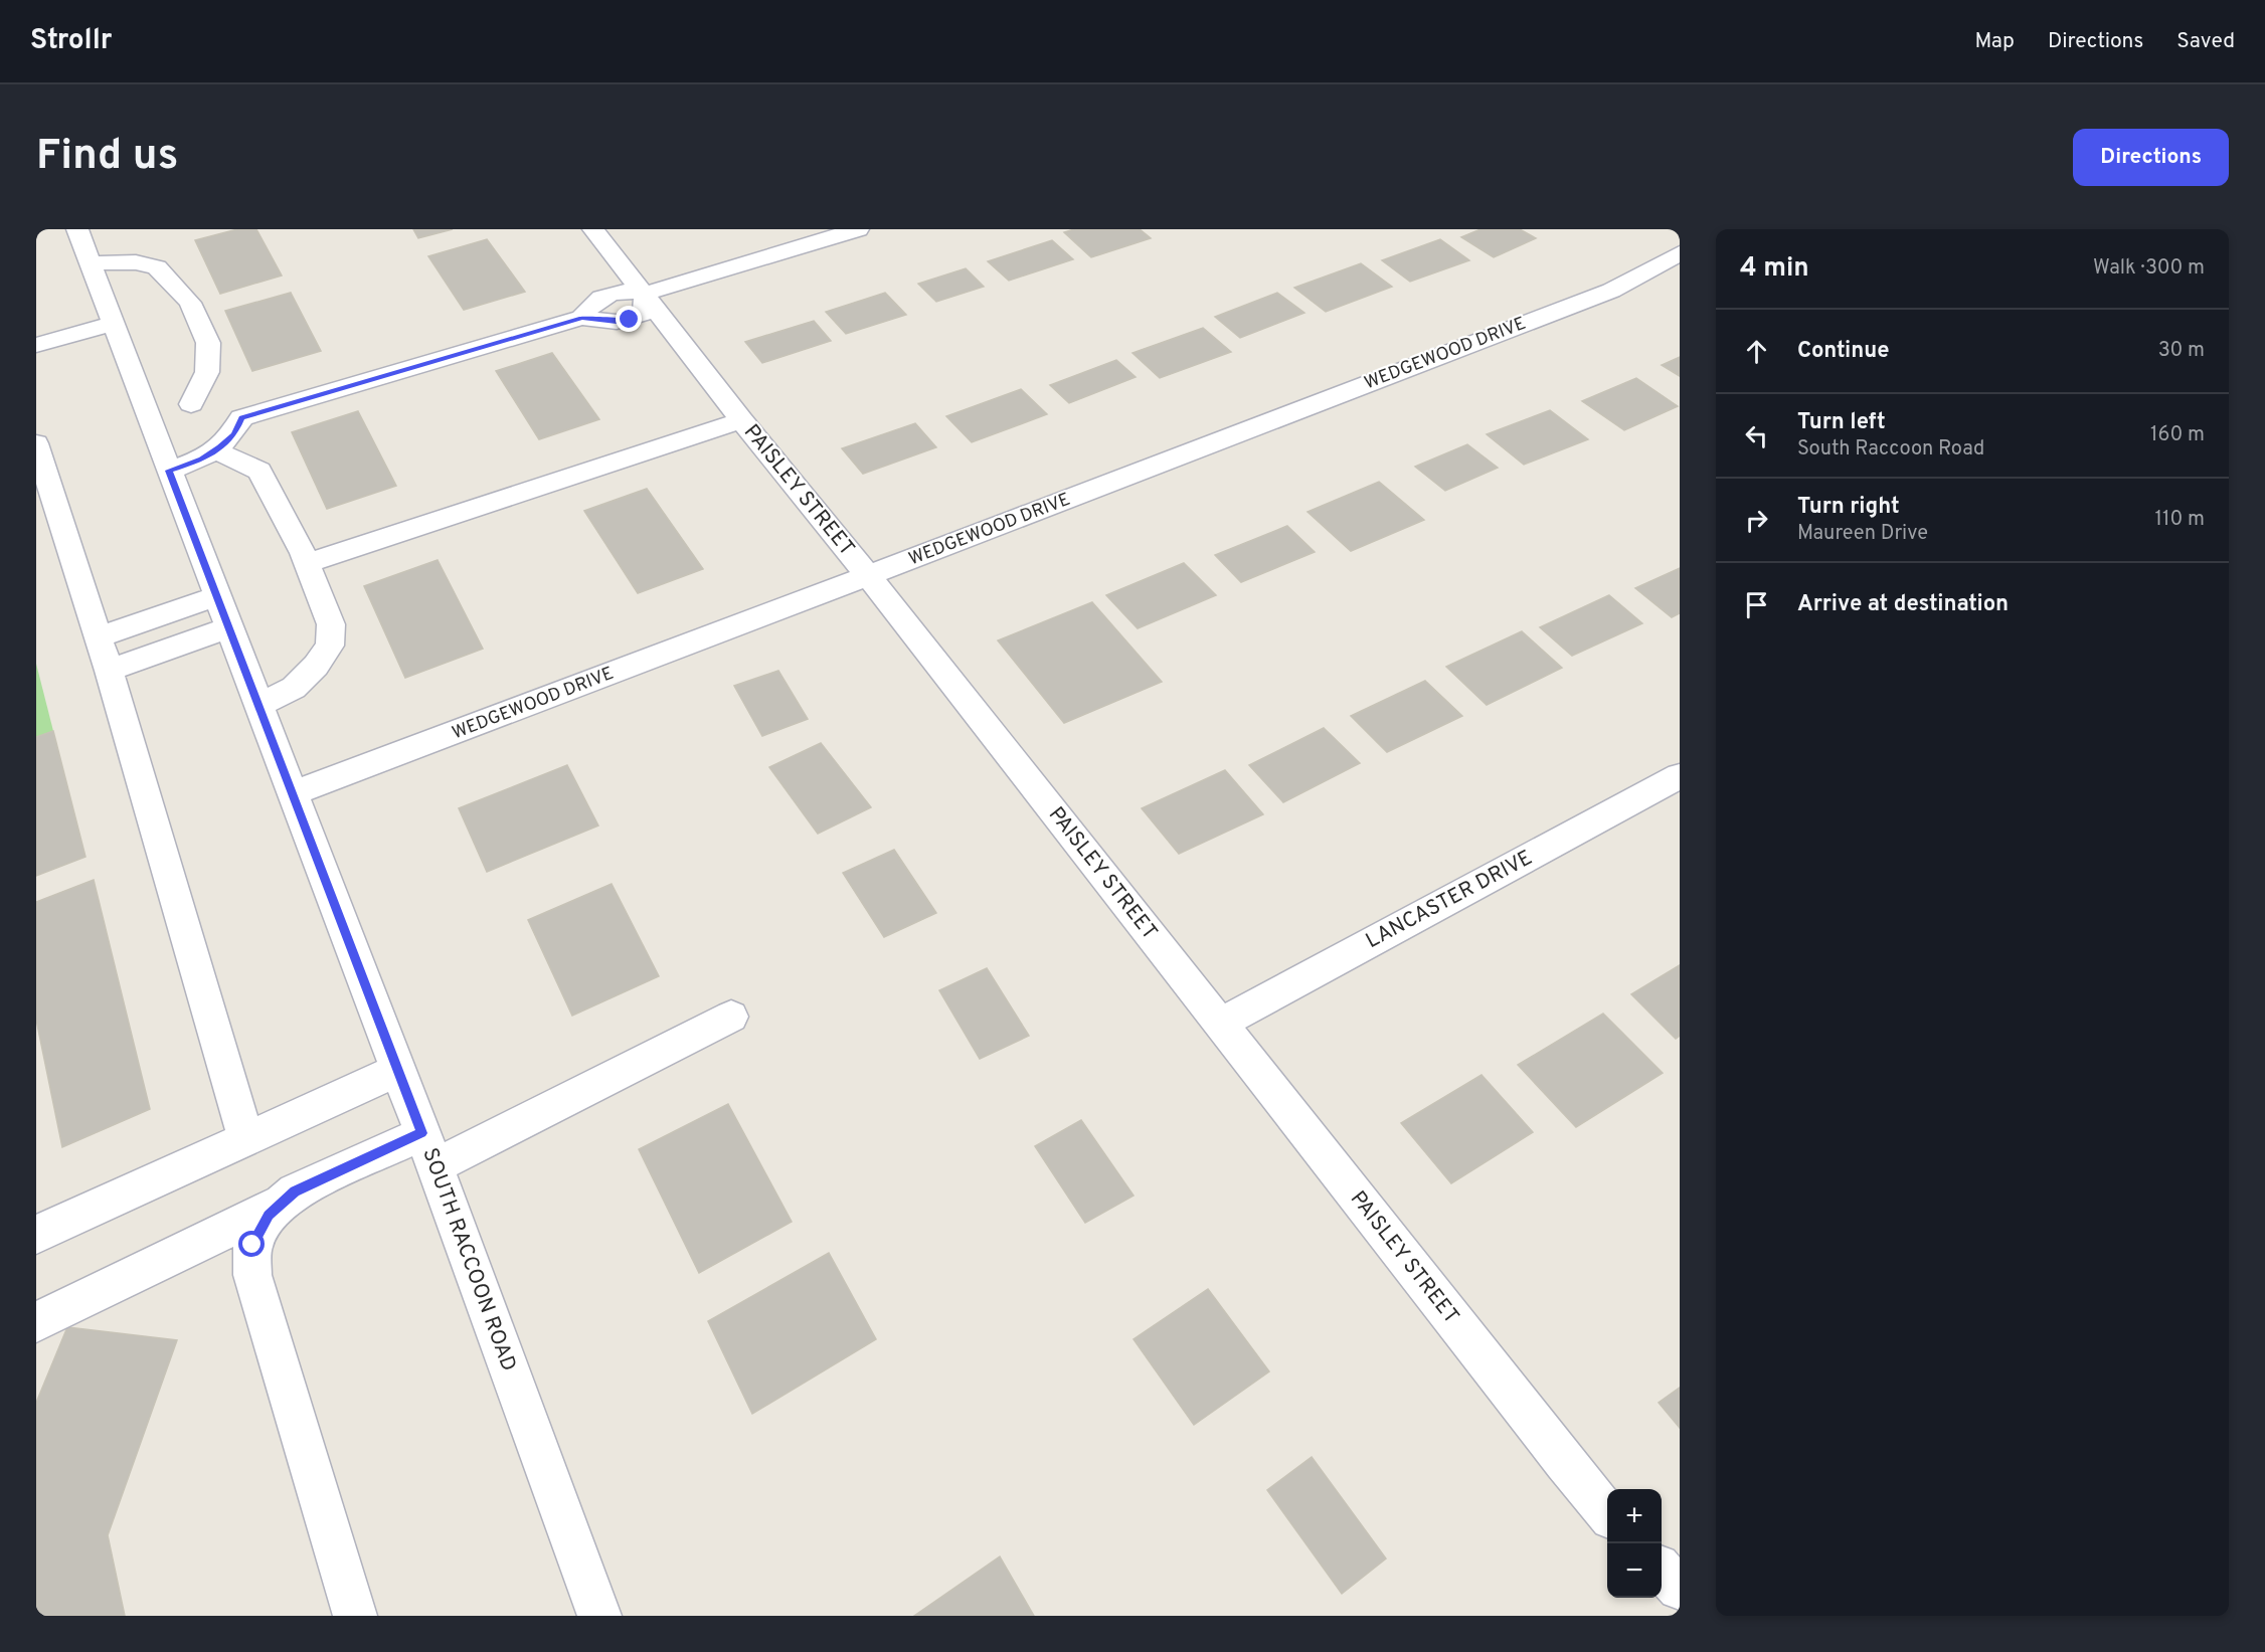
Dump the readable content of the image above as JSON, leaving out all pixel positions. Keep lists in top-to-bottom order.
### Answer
{
  "streets": {
    "street": [
      "WEDGEWOOD DRIVE",
      "PAISLEY STREET",
      "LANCASTER DRIVE",
      "SOUTH RACCOON ROAD"
    ]
  },
  "crossings": [
    ["WEDGEWOOD DRIVE", "PAISLEY STREET"],
    ["WEDGEWOOD DRIVE", "SOUTH RACCOON ROAD"],
    ["PAISLEY STREET", "LANCASTER DRIVE"]
  ],
  "page": {
    "header": "Strollr",
    "nav": ["Map", "Directions", "Saved"],
    "buttons": "Directions",
    "title": "Find us",
    "heading": ["4 min", "Walk · 300 m"],
    "list": [
      ["Continue", "30 m"],
      ["Turn left", "South Raccoon Road", "160 m"],
      ["Turn right", "Maureen Drive", "110 m"],
      "Arrive at destination"
    ],
    "map_buttons": ["+", "−"]
  }
}
